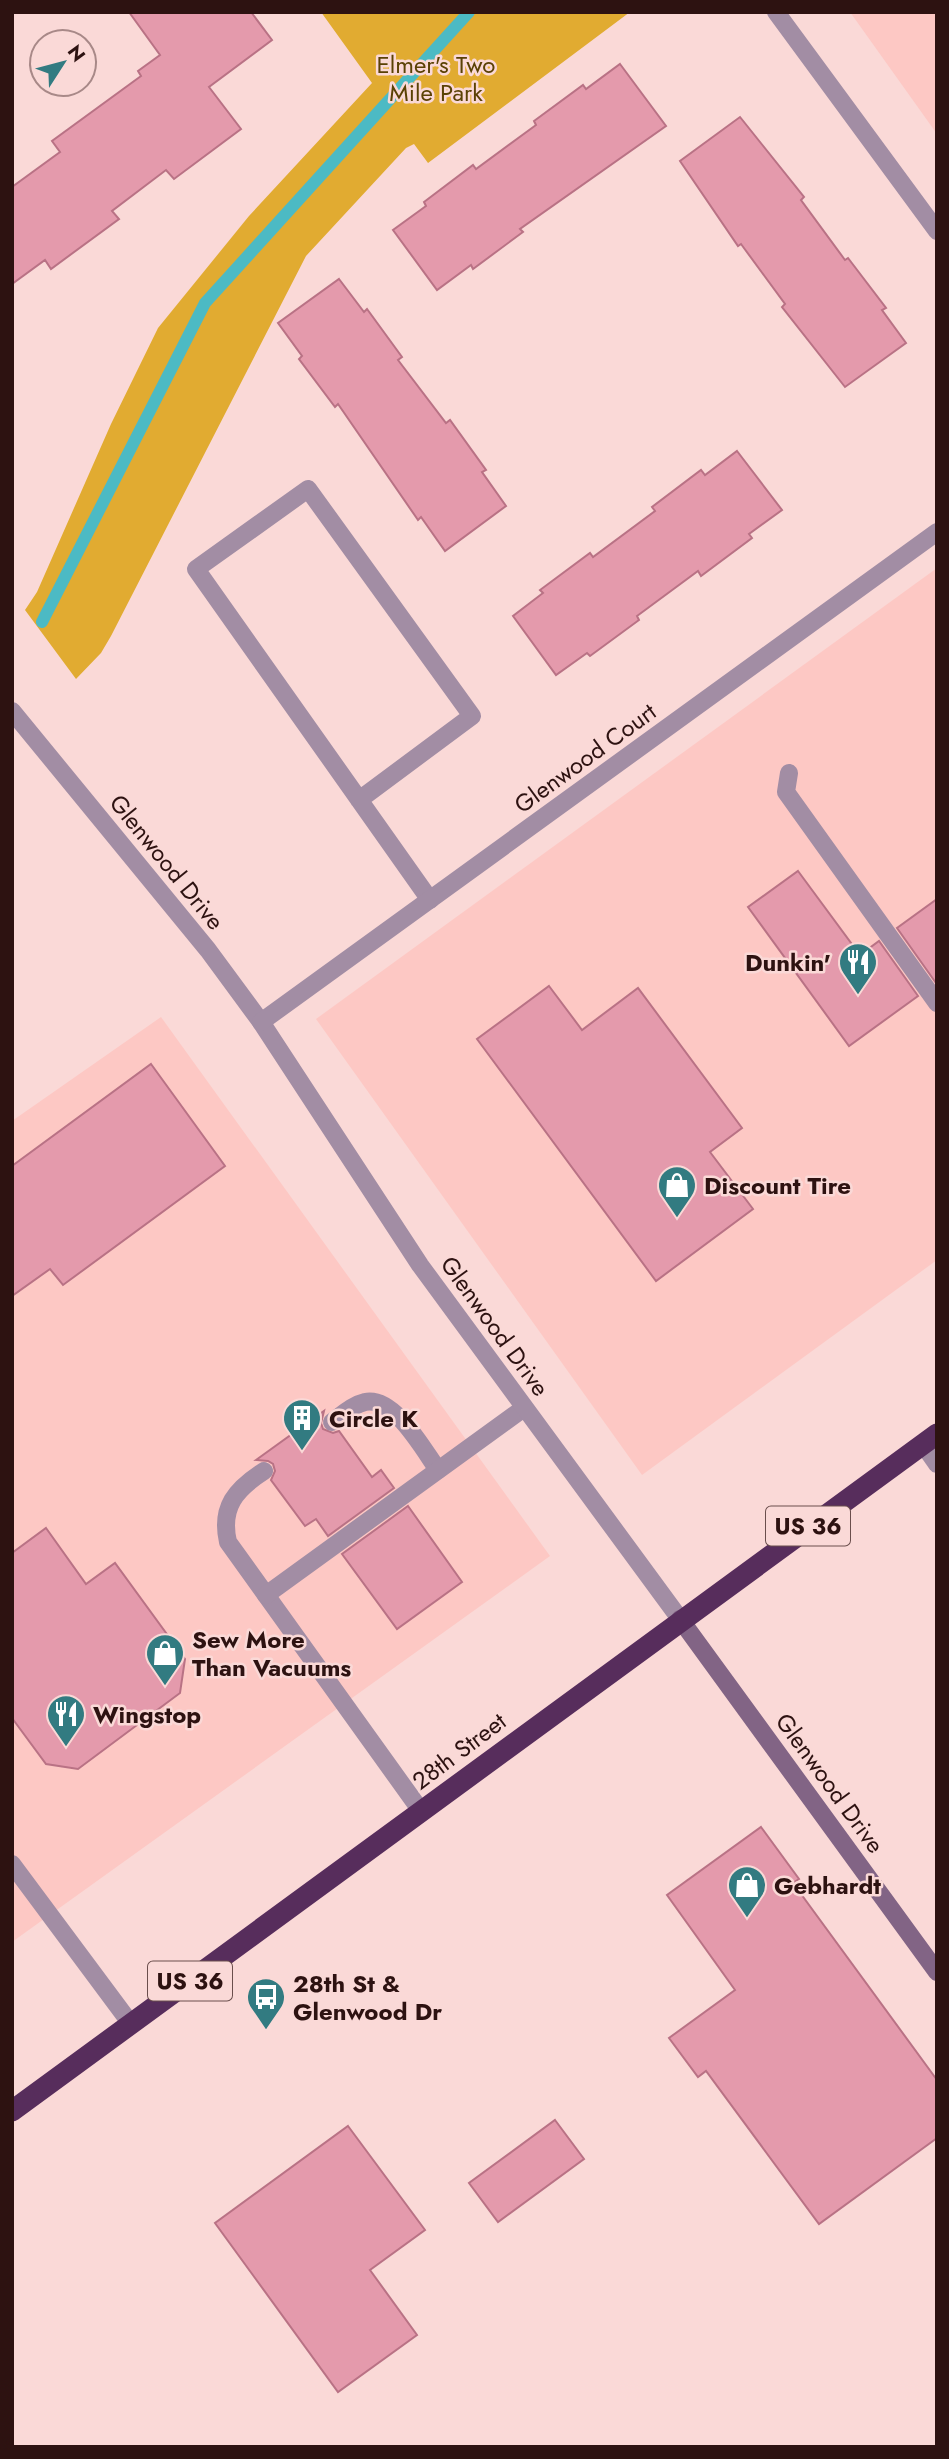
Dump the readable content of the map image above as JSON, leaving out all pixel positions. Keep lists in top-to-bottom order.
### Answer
{
  "streets": {
    "highway": ["US 36", "28th Street"],
    "street": ["Glenwood Court", "Glenwood Drive"]
  },
  "crossings": [
    ["Glenwood Court", "Glenwood Drive"],
    ["Glenwood Drive", "28th Street"]
  ],
  "parks": ["Elmer's Two Mile Park"],
  "places": {
    "restaurant": ["Dunkin'", "Wingstop"],
    "shop": ["Discount Tire", "Sew More Than Vacuums", "Gebhardt"],
    "building": ["Circle K"],
    "bus stop": ["28th St & Glenwood Dr"]
  },
  "north": "top right"
}
